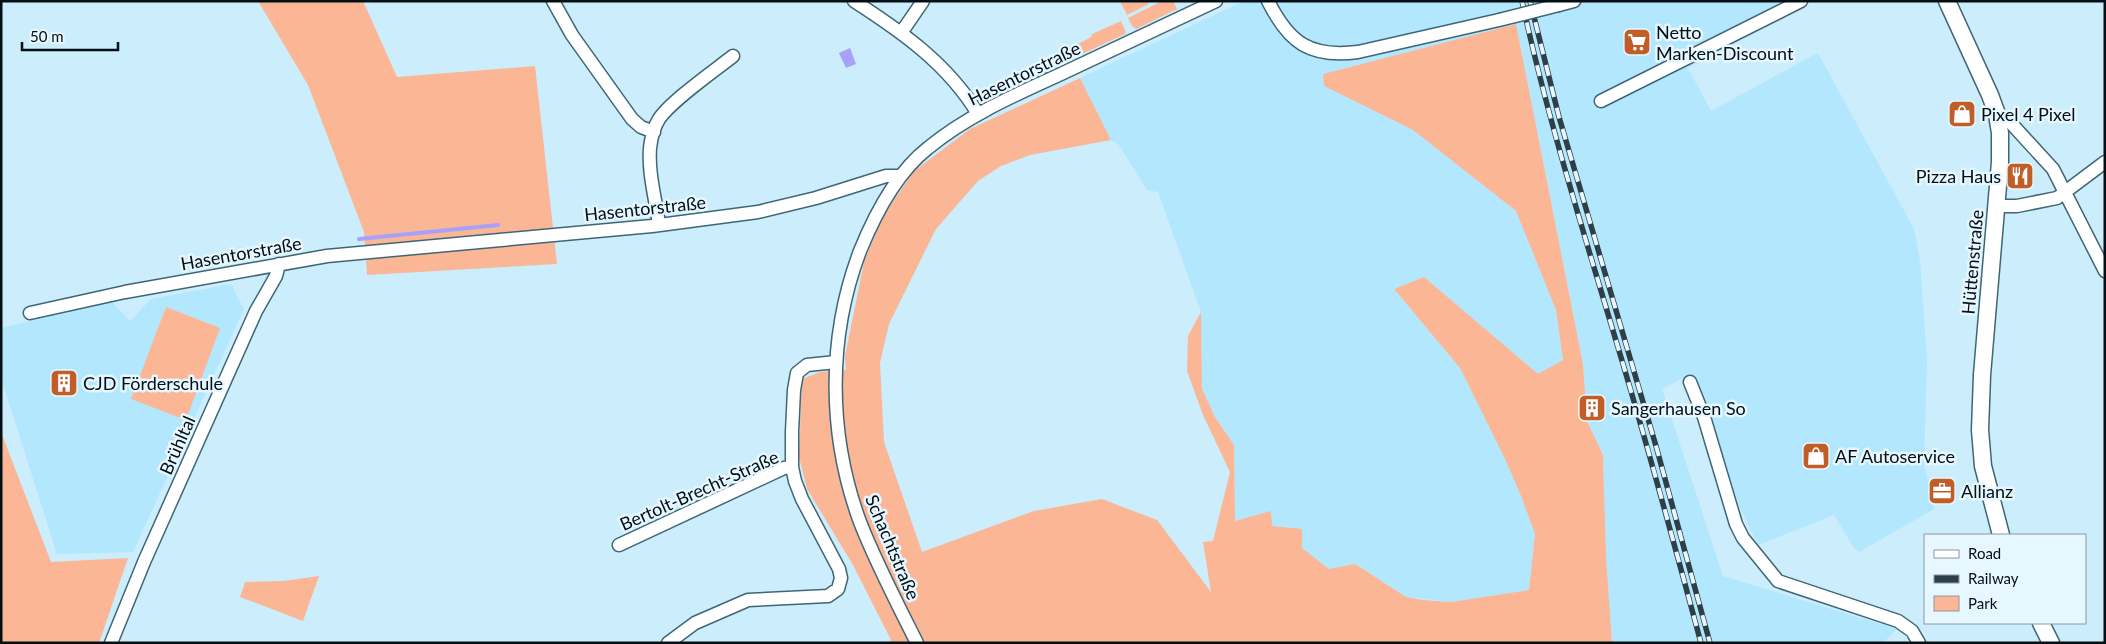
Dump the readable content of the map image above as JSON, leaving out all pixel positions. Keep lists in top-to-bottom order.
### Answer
{
  "streets": {
    "street": [
      "Hasentorstraße",
      "Hüttenstraße",
      "Brühltal",
      "Bertolt-Brecht-Straße",
      "Schachtstraße"
    ]
  },
  "crossings": [
    ["Hasentorstraße", "Brühltal"],
    ["Hasentorstraße", "Schachtstraße"],
    ["Bertolt-Brecht-Straße", "Schachtstraße"]
  ],
  "places": {
    "supermarket": ["Netto Marken-Discount"],
    "shop": ["Pixel 4 Pixel", "AF Autoservice"],
    "restaurant": ["Pizza Haus"],
    "building": ["CJD Förderschule", "Sangerhausen So"],
    "office": ["Allianz"]
  },
  "legend": ["Road", "Railway", "Park"],
  "scale_bar": "50 m"
}
